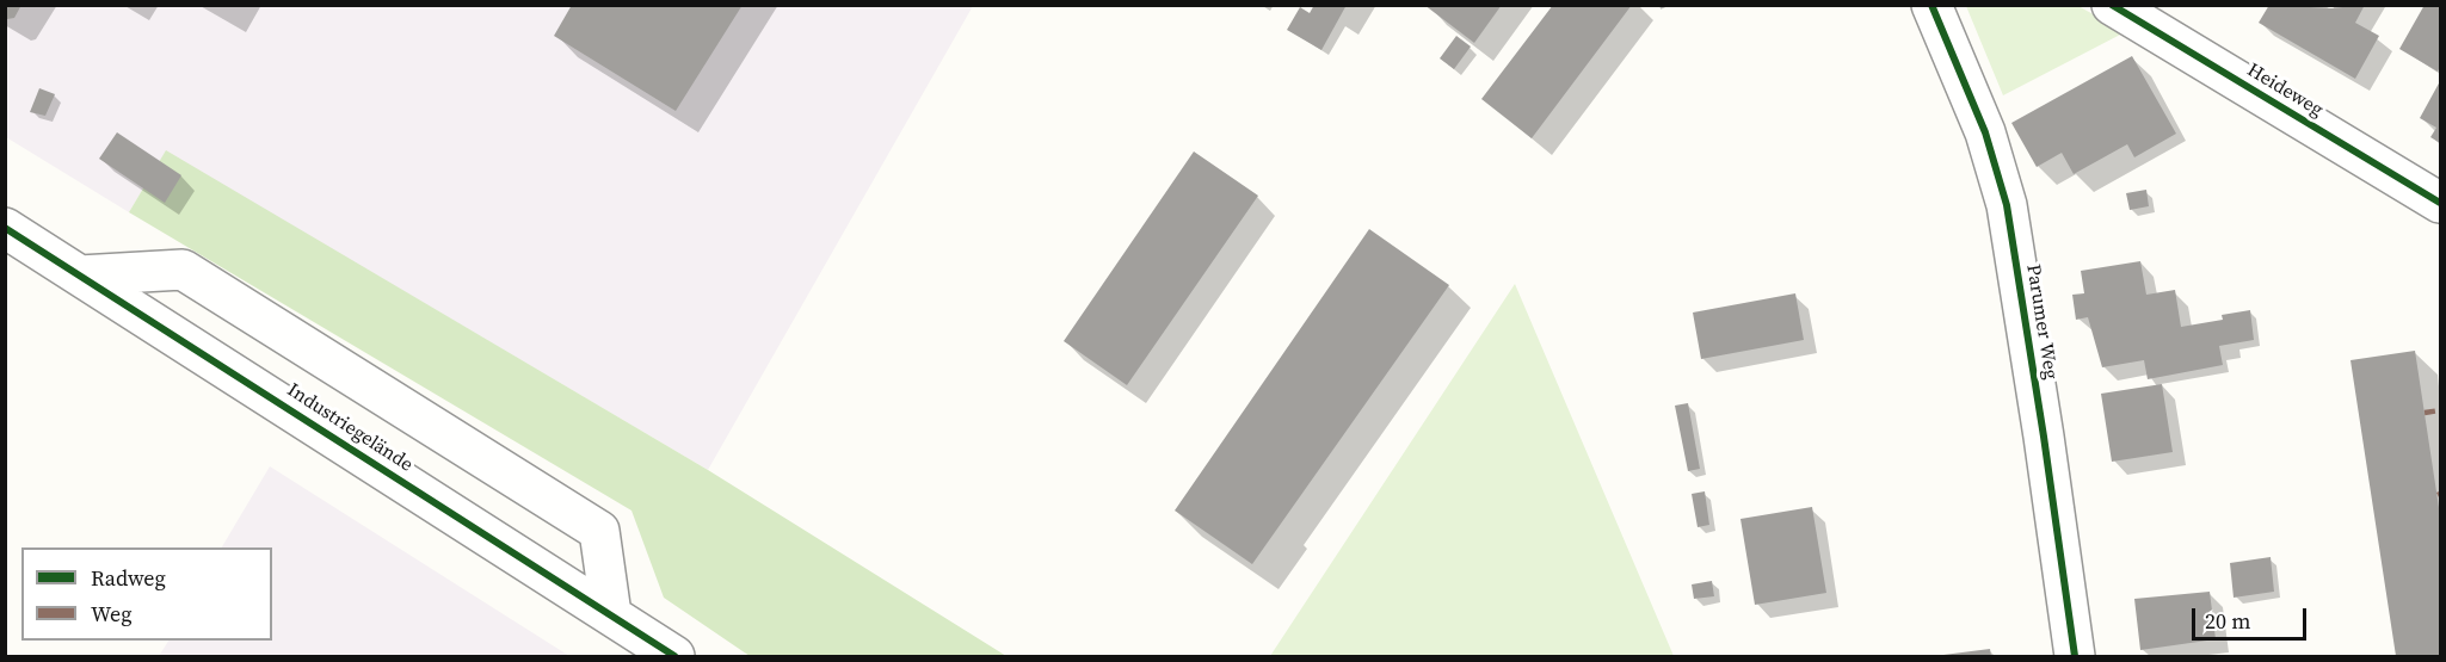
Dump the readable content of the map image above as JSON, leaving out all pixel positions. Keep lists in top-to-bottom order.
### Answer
{
  "streets": {
    "street": ["Heideweg", "Parumer Weg", "Industriegelände"]
  },
  "legend": ["Radweg", "Weg"],
  "scale_bar": "20 m"
}
